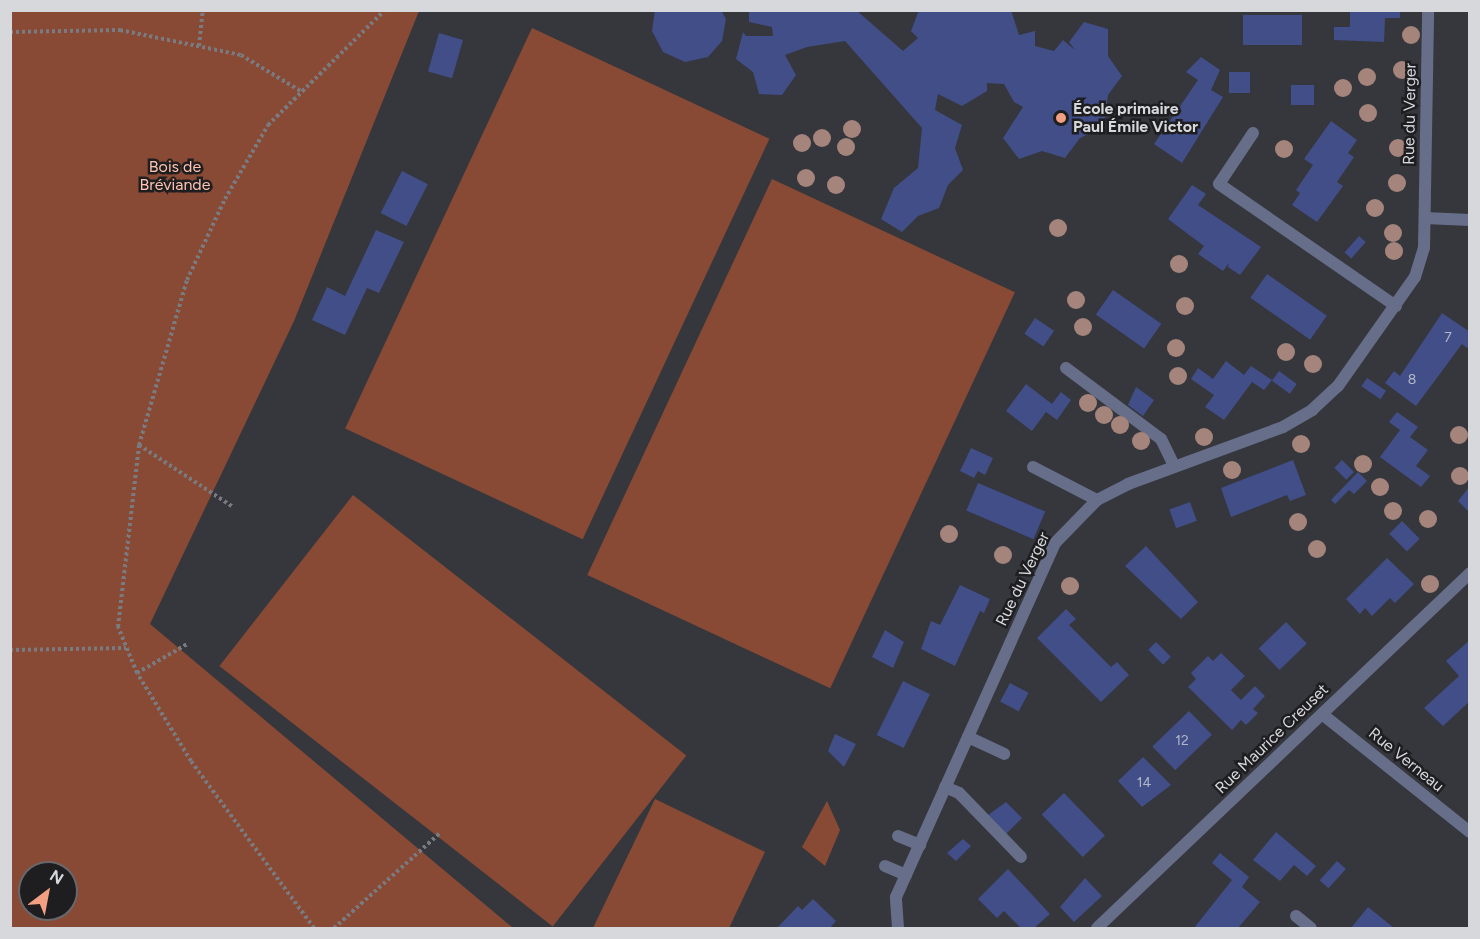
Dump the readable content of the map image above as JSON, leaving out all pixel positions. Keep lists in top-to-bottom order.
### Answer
{
  "streets": {
    "street": ["Rue du Verger", "Rue Maurice Creuset", "Rue Verneau"]
  },
  "crossings": [
    ["Rue Maurice Creuset", "Rue Verneau"]
  ],
  "parks": ["Bois de Bréviande"],
  "places": ["École primaire Paul Émile Victor"],
  "house_numbers": [
    "7",
    "8",
    "12",
    "14"
  ],
  "north": "top right"
}
